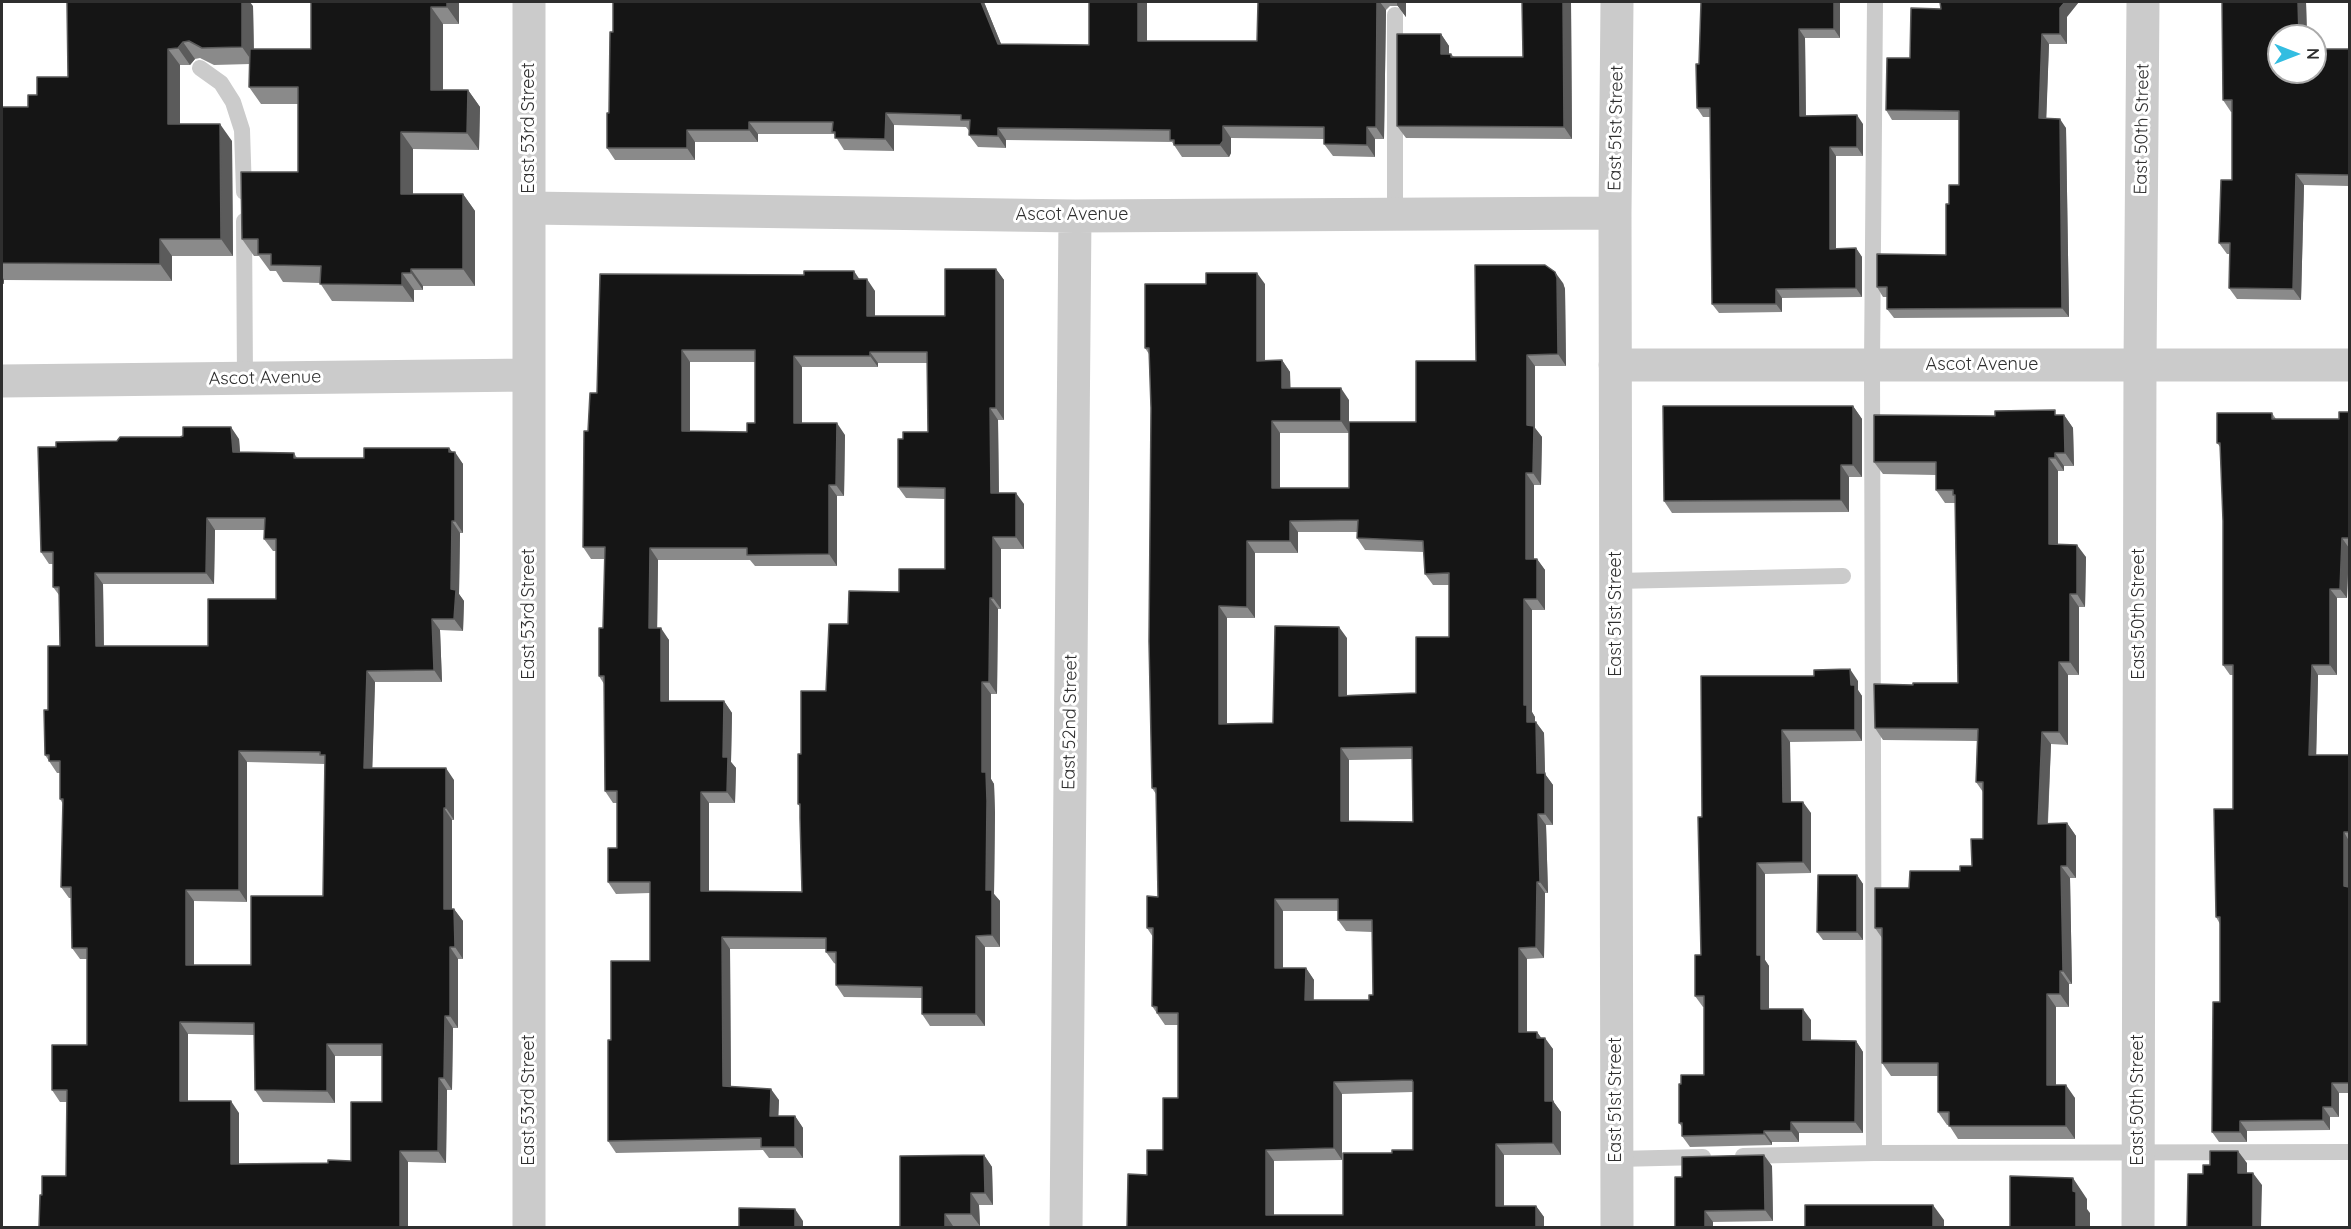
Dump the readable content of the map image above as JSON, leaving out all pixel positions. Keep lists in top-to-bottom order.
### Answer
{
  "streets": {
    "street": [
      "East 53rd Street",
      "East 51st Street",
      "East 50th Street",
      "Ascot Avenue",
      "East 52nd Street"
    ]
  },
  "crossings": [
    ["East 53rd Street", "Ascot Avenue"],
    ["East 51st Street", "Ascot Avenue"],
    ["East 50th Street", "Ascot Avenue"],
    ["Ascot Avenue", "East 52nd Street"]
  ],
  "north": "right"
}
